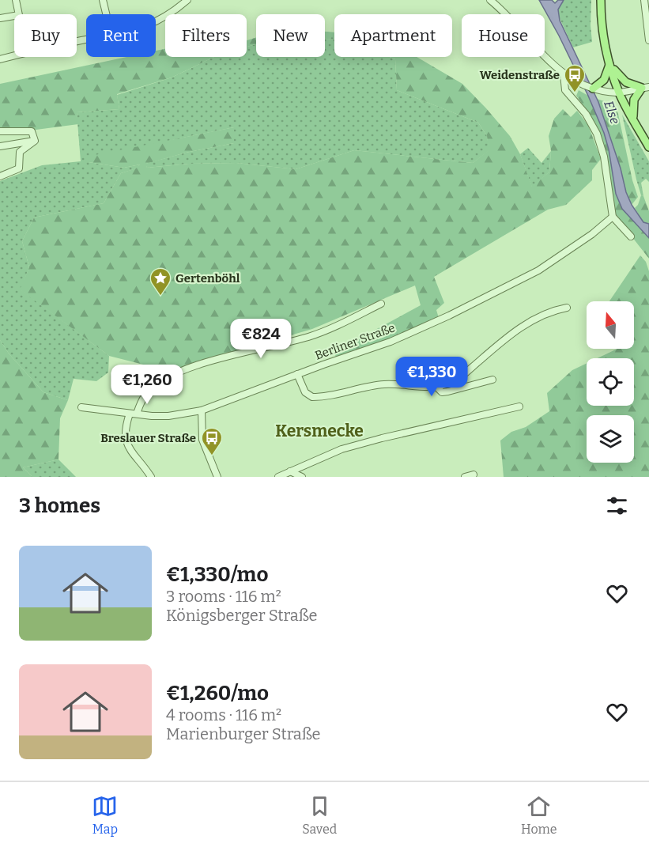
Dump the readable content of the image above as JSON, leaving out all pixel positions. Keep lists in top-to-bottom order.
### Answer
{
  "streets": {
    "street": ["Berliner Straße"]
  },
  "districts": ["Kersmecke"],
  "water": ["Else"],
  "places": {
    "bus stop": ["Weidenstraße", "Breslauer Straße"],
    "place": ["Gertenböhl"]
  },
  "north": "top",
  "page": {
    "chip": [
      "Buy",
      "Rent",
      "Filters",
      "New",
      "Apartment",
      "House"
    ],
    "price": ["€824", "€1,330", "€1,260"],
    "heading": "3 homes",
    "list": [
      {
        "name": "€1,330/mo",
        "note": "3 rooms · 116 m² · Königsberger Straße"
      },
      {
        "name": "€1,260/mo",
        "note": "4 rooms · 116 m² · Marienburger Straße"
      }
    ],
    "tabs": ["Map", "Saved", "Home"]
  }
}
